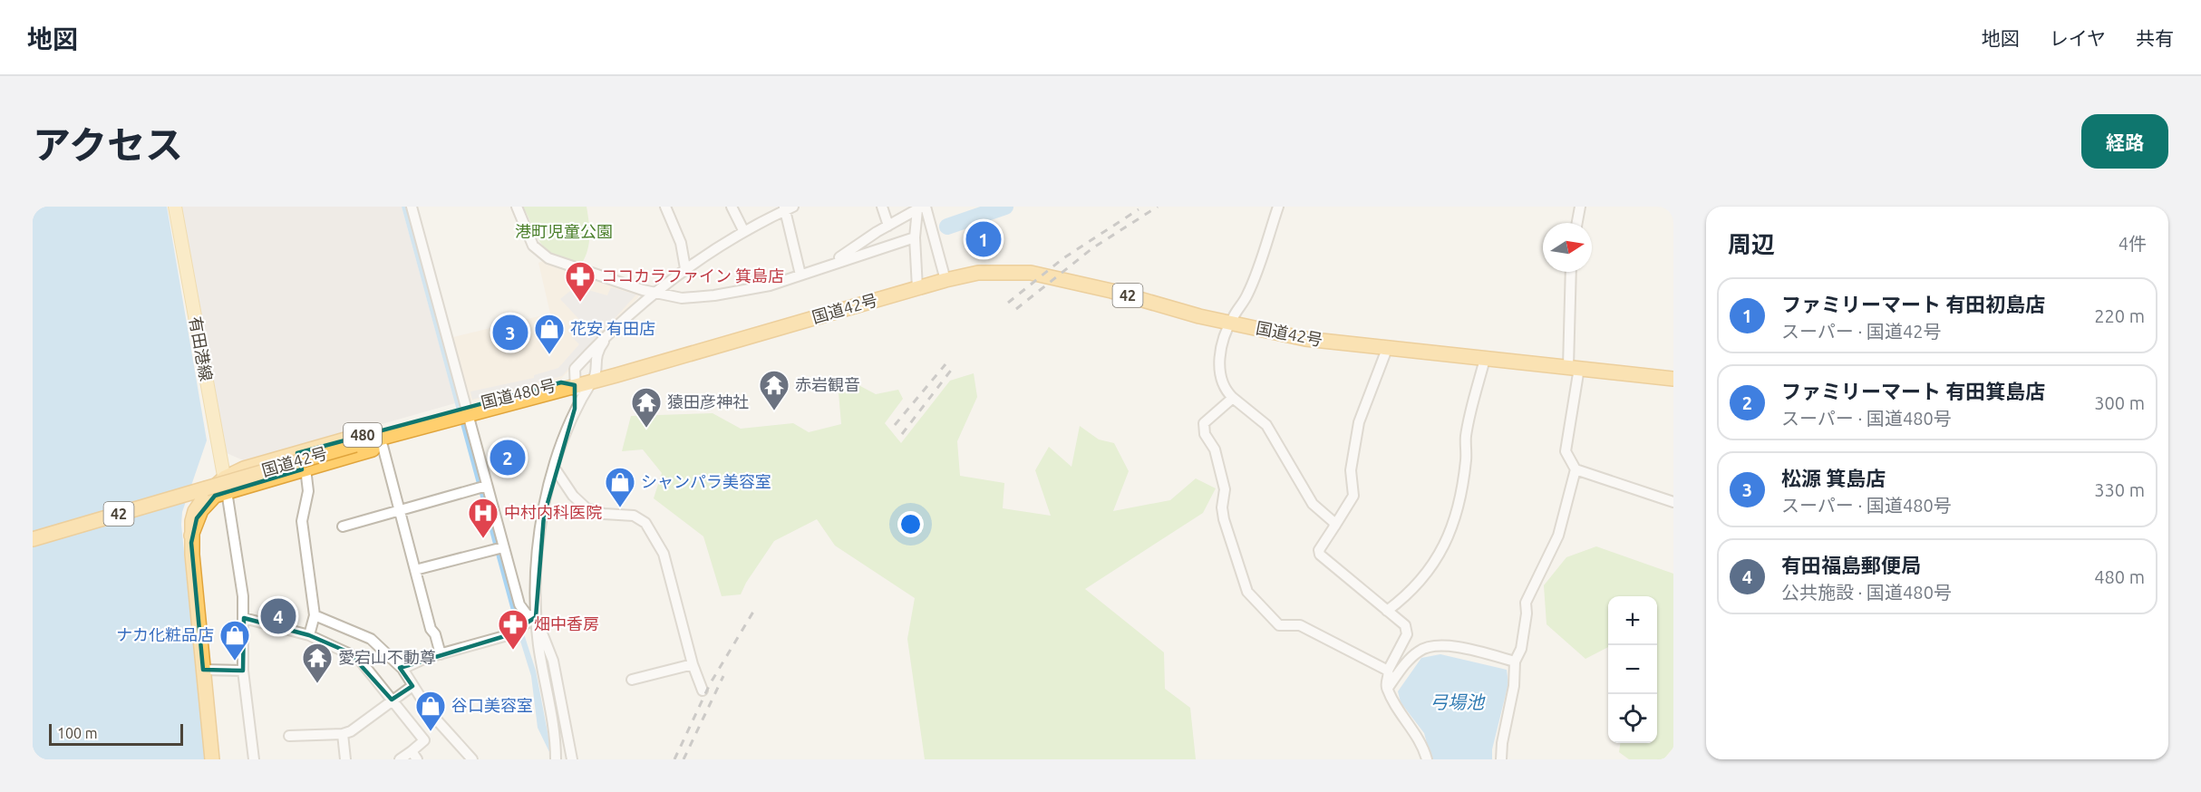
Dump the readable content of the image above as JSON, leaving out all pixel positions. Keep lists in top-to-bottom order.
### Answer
{
  "streets": {
    "highway": [
      "42",
      "国道42号",
      "国道480号",
      "480"
    ],
    "main road": ["有田港線"]
  },
  "crossings": [
    ["国道42号", "国道480号"],
    ["有田港線", "国道480号"]
  ],
  "water": ["弓場池"],
  "parks": ["港町児童公園"],
  "places": {
    "pharmacy": ["ココカラファイン 箕島店", "畑中香房"],
    "shop": [
      "花安 有田店",
      "シャンパラ美容室",
      "ナカ化粧品店",
      "谷口美容室"
    ],
    "temple": ["赤岩観音", "猿田彦神社", "愛宕山不動尊"],
    "hospital": ["中村内科医院"]
  },
  "scale_bar": "100 m",
  "north": "right",
  "page": {
    "header": "地図",
    "nav": ["地図", "レイヤ", "共有"],
    "title": "アクセス",
    "buttons": "経路",
    "heading": ["周辺", "4件"],
    "pins": [
      "1",
      "3",
      "2",
      "4"
    ],
    "list": [
      {
        "mark": "1",
        "name": "ファミリーマート 有田初島店",
        "note": "スーパー · 国道42号",
        "value": "220 m"
      },
      {
        "mark": "2",
        "name": "ファミリーマート 有田箕島店",
        "note": "スーパー · 国道480号",
        "value": "300 m"
      },
      {
        "mark": "3",
        "name": "松源 箕島店",
        "note": "スーパー · 国道480号",
        "value": "330 m"
      },
      {
        "mark": "4",
        "name": "有田福島郵便局",
        "note": "公共施設 · 国道480号",
        "value": "480 m"
      }
    ],
    "map_buttons": ["+", "−"],
    "scale": "100 m"
  }
}
